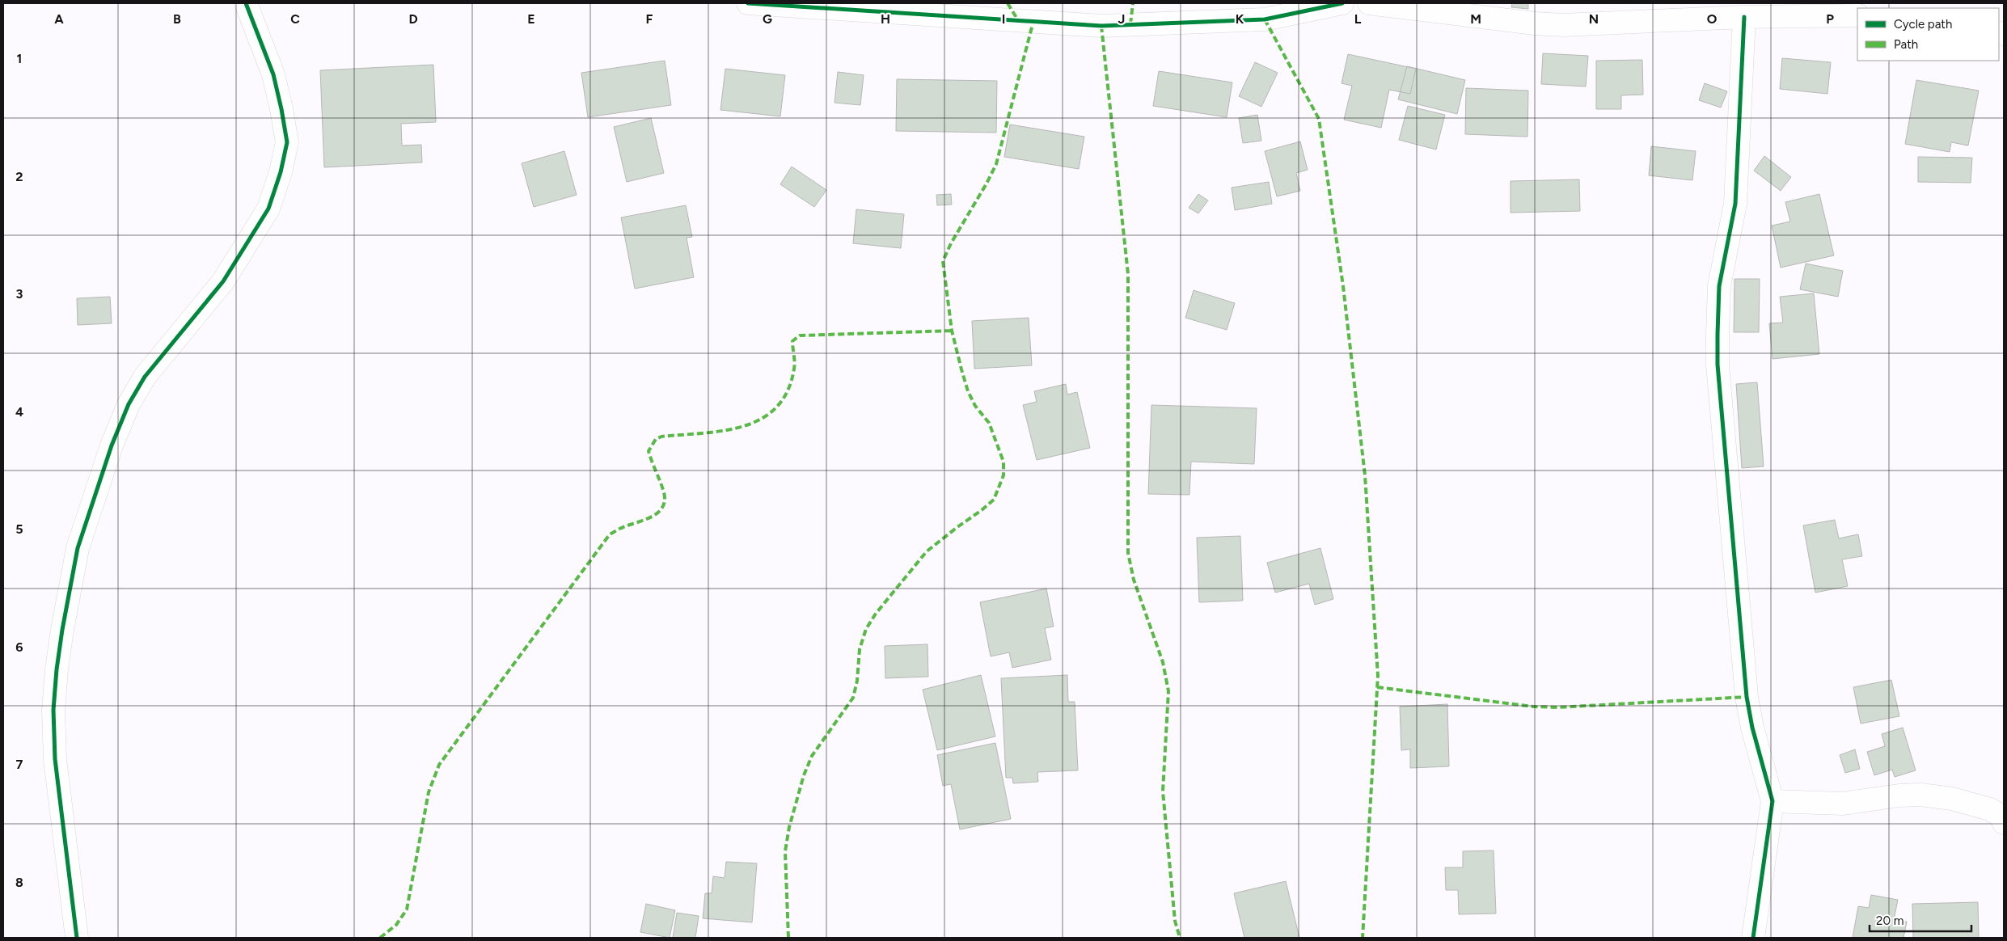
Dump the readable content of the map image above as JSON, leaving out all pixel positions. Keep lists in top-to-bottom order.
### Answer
{
  "legend": ["Cycle path", "Path"],
  "scale_bar": "20 m",
  "grid": {
    "columns": [
      "A",
      "B",
      "C",
      "D",
      "E",
      "F",
      "G",
      "H",
      "I",
      "J",
      "K",
      "L",
      "M",
      "N",
      "O",
      "P"
    ],
    "rows": [
      "1",
      "2",
      "3",
      "4",
      "5",
      "6",
      "7",
      "8"
    ]
  }
}
